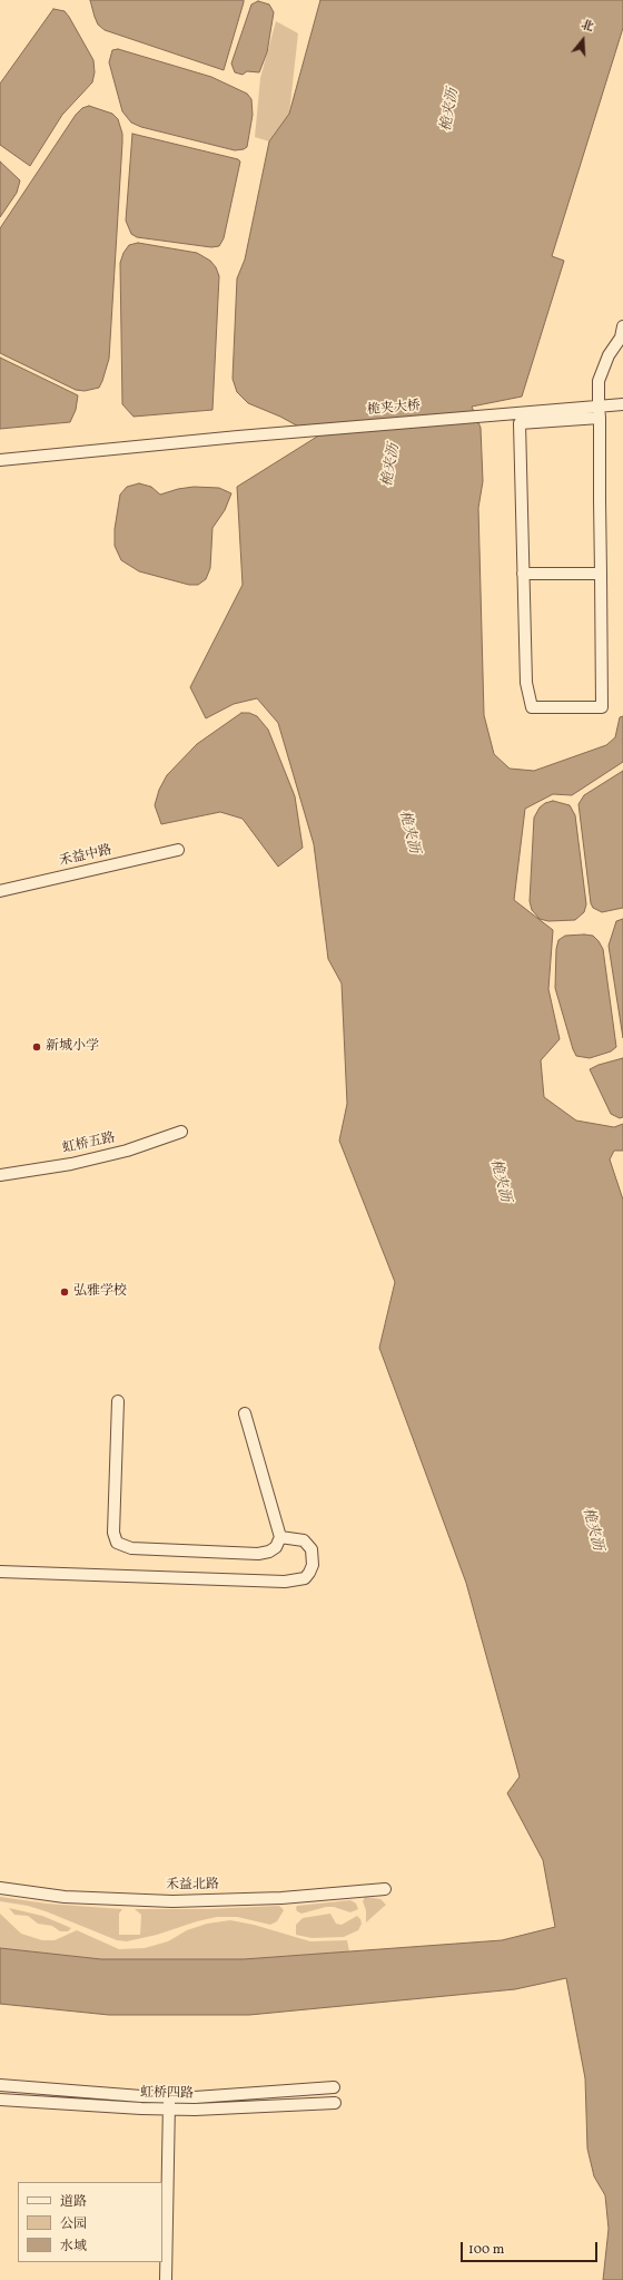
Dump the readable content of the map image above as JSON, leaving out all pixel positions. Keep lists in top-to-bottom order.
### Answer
{
  "streets": {
    "street": [
      "桅夹大桥",
      "禾益中路",
      "虹桥五路",
      "禾益北路",
      "虹桥四路"
    ]
  },
  "water": ["桅夹沥"],
  "places": ["新城小学", "弘雅学校"],
  "legend": ["道路", "公园", "水域"],
  "scale_bar": "100 m",
  "north": "top"
}
